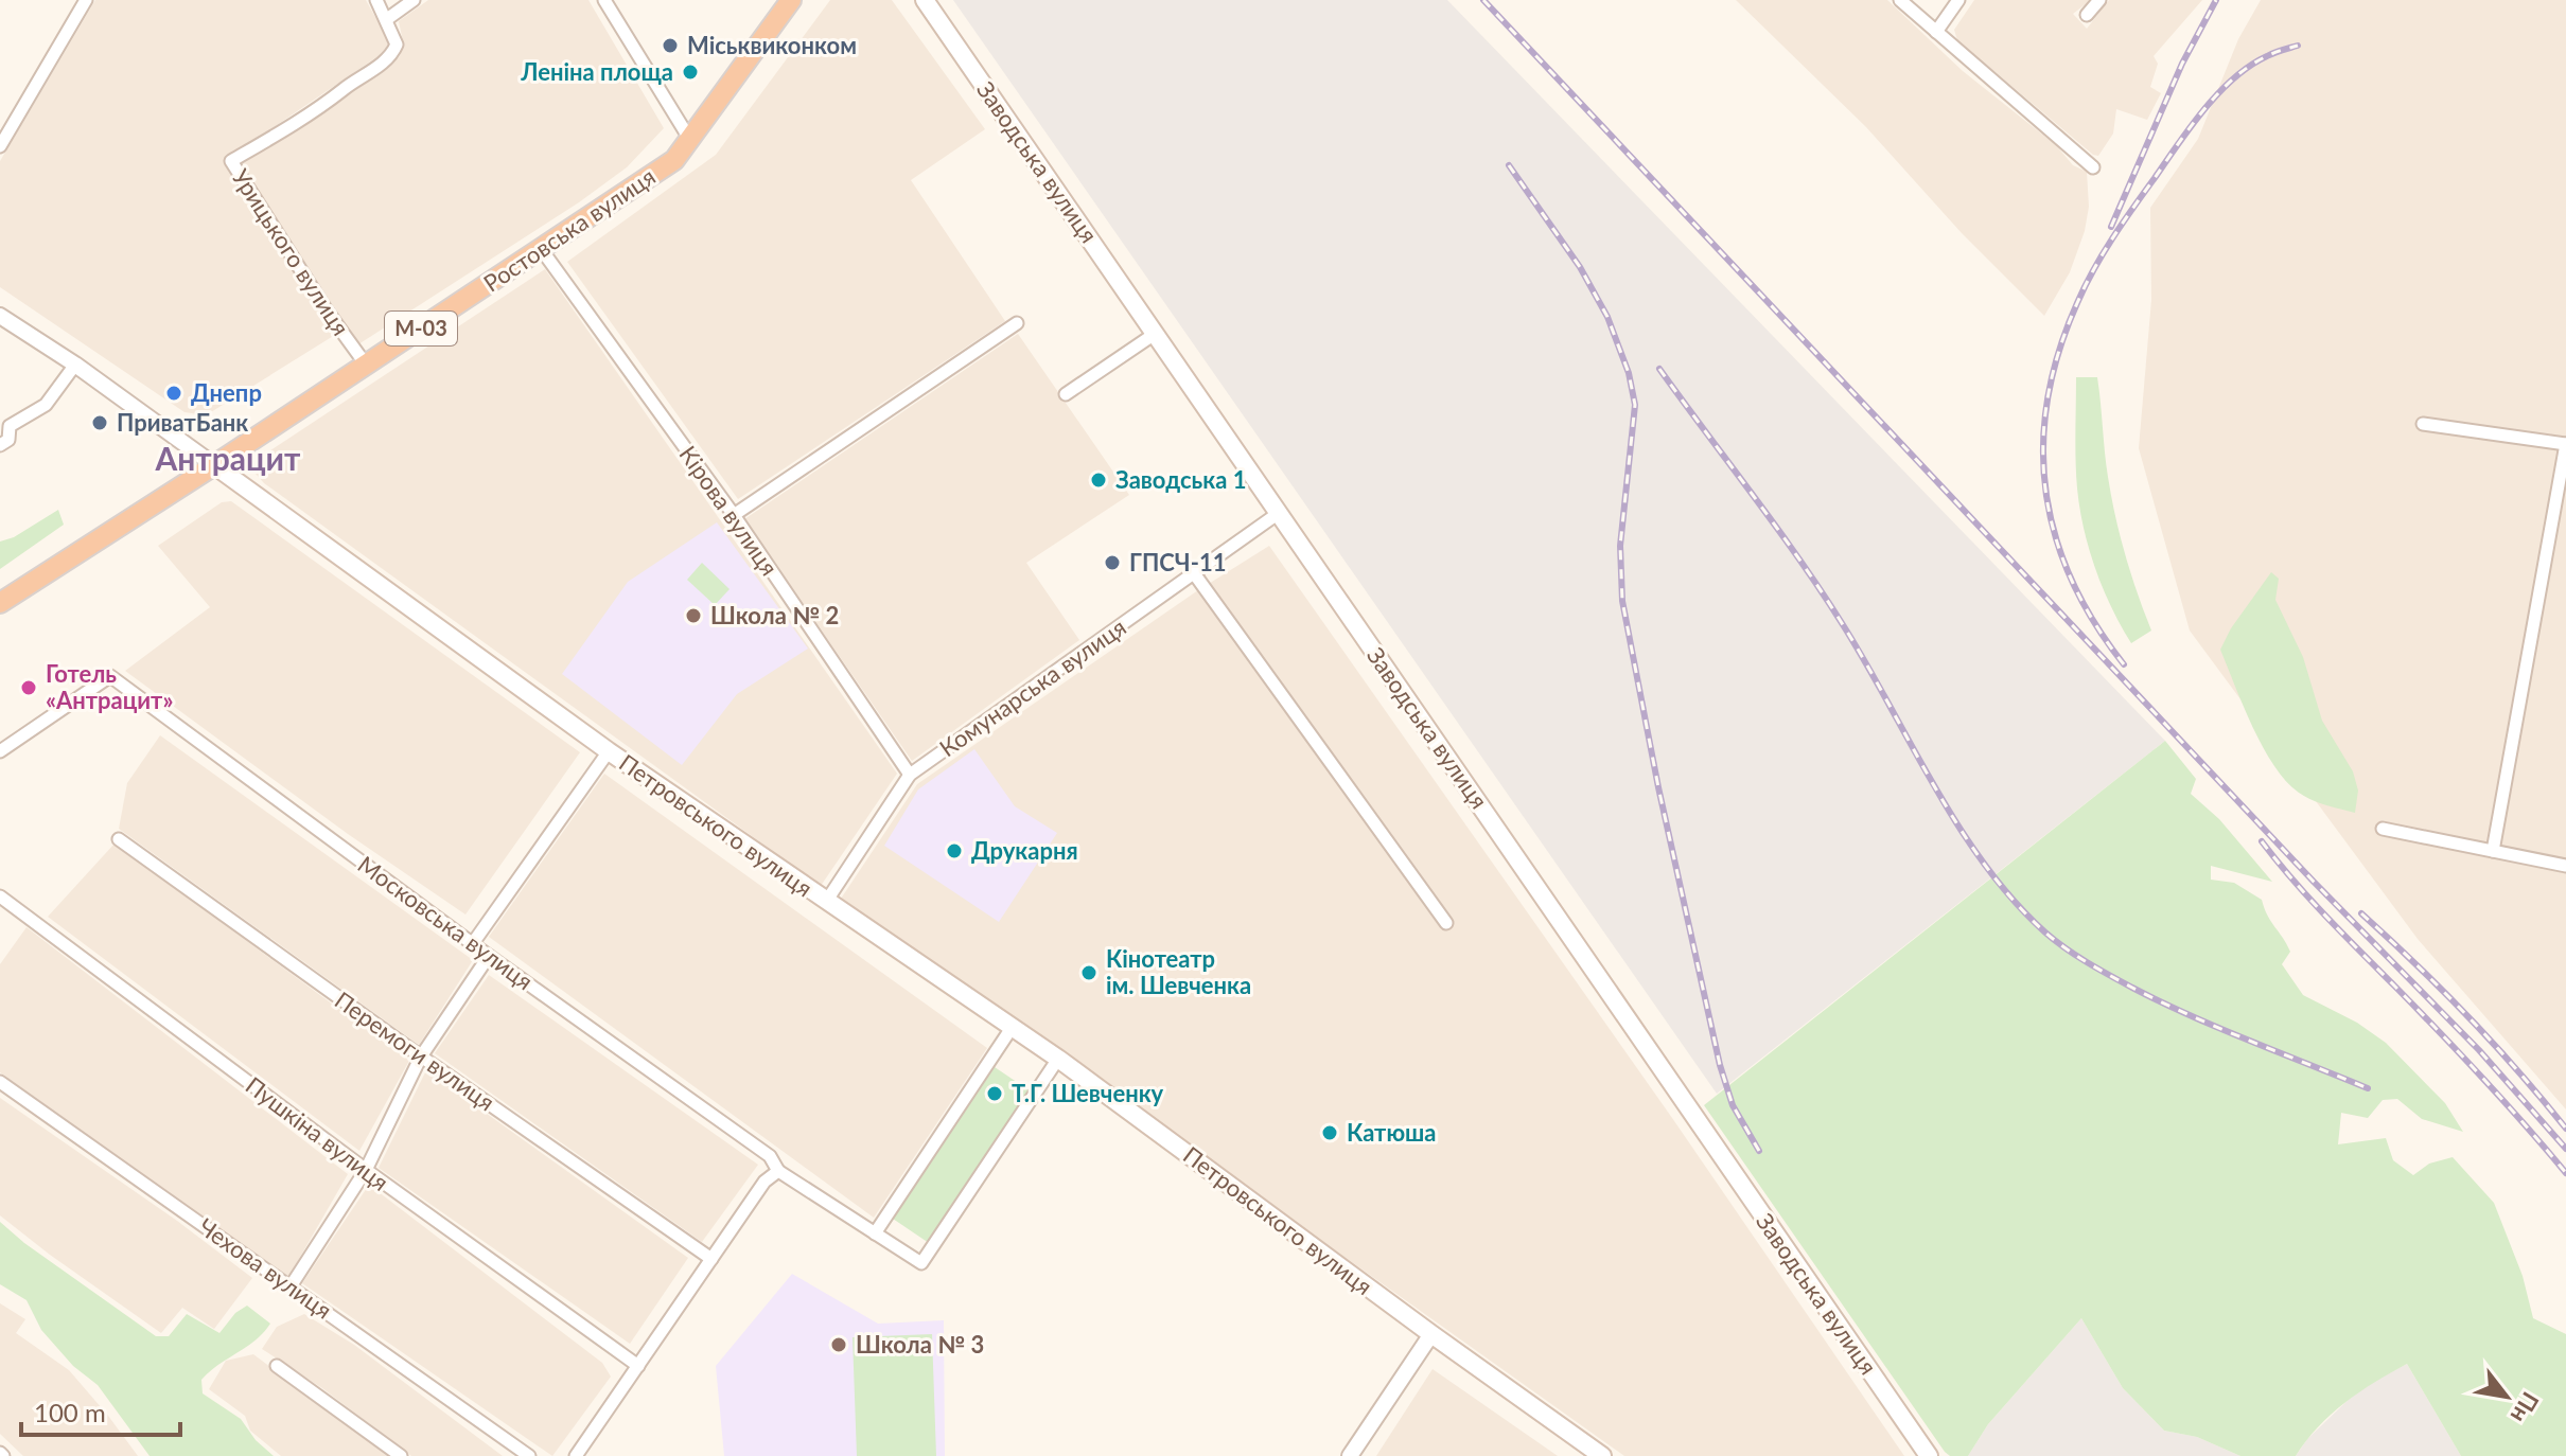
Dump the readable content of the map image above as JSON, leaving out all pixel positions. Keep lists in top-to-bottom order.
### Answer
{
  "streets": {
    "highway": ["Ростовська вулиця", "М-03"],
    "main road": ["Заводська вулиця", "Петровського вулиця"],
    "street": [
      "Урицького вулиця",
      "Кірова вулиця",
      "Комунарська вулиця",
      "Московська вулиця",
      "Перемоги вулиця",
      "Пушкіна вулиця",
      "Чехова вулиця"
    ]
  },
  "crossings": [
    ["Заводська вулиця", "Комунарська вулиця"],
    ["Ростовська вулиця", "Урицького вулиця"],
    ["Ростовська вулиця", "Кірова вулиця"],
    ["Ростовська вулиця", "Петровського вулиця"],
    ["Кірова вулиця", "Комунарська вулиця"],
    ["Комунарська вулиця", "Петровського вулиця"],
    ["Петровського вулиця", "Московська вулиця"]
  ],
  "districts": ["Антрацит"],
  "places": [
    "Міськвиконком",
    "Леніна площа",
    "Днепр",
    "ПриватБанк",
    "Заводська 1",
    "ГПСЧ-11",
    "Школа № 2",
    "Готель «Антрацит»",
    "Друкарня",
    "Кінотеатр ім. Шевченка",
    "Т.Г. Шевченку",
    "Катюша",
    "Школа № 3"
  ],
  "scale_bar": "100 m",
  "north": "bottom right"
}
